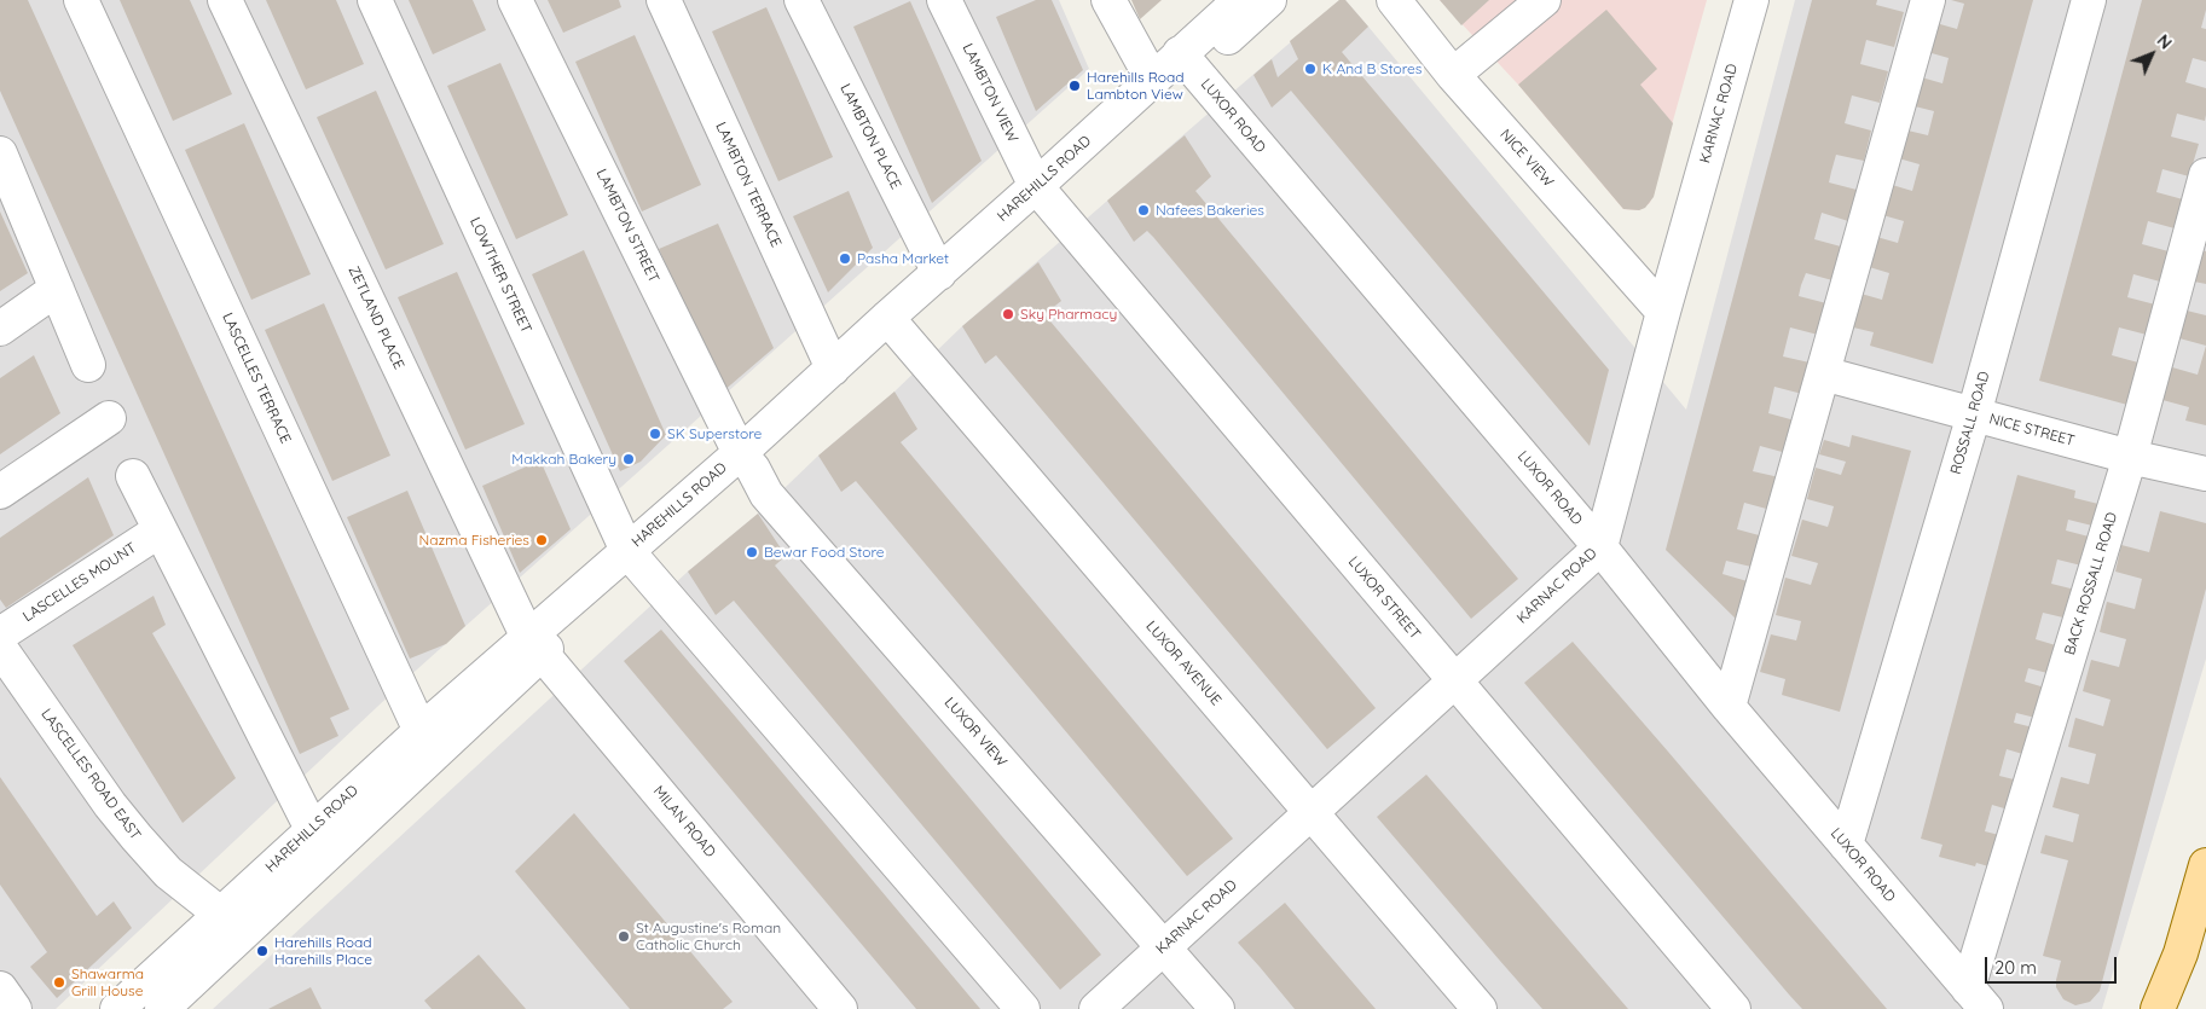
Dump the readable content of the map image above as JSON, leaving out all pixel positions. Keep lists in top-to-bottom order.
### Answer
{
  "streets": {
    "street": [
      "LAMBTON VIEW",
      "KARNAC ROAD",
      "LUXOR ROAD",
      "LAMBTON PLACE",
      "NICE VIEW",
      "HAREHILLS ROAD",
      "LAMBTON TERRACE",
      "LAMBTON STREET",
      "LOWTHER STREET",
      "ZETLAND PLACE",
      "LASCELLES TERRACE",
      "ROSSALL ROAD",
      "NICE STREET",
      "LASCELLES MOUNT",
      "BACK ROSSALL ROAD",
      "LUXOR STREET",
      "LUXOR AVENUE",
      "LUXOR VIEW",
      "LASCELLES ROAD EAST",
      "MILAN ROAD"
    ]
  },
  "crossings": [
    ["LAMBTON VIEW", "HAREHILLS ROAD"],
    ["LAMBTON VIEW", "LUXOR STREET"],
    ["KARNAC ROAD", "LUXOR ROAD"],
    ["KARNAC ROAD", "NICE VIEW"],
    ["KARNAC ROAD", "LUXOR STREET"],
    ["KARNAC ROAD", "LUXOR AVENUE"],
    ["KARNAC ROAD", "LUXOR VIEW"],
    ["LUXOR ROAD", "HAREHILLS ROAD"],
    ["LUXOR ROAD", "ROSSALL ROAD"],
    ["LUXOR ROAD", "BACK ROSSALL ROAD"],
    ["LAMBTON PLACE", "HAREHILLS ROAD"],
    ["HAREHILLS ROAD", "LAMBTON TERRACE"],
    ["HAREHILLS ROAD", "LAMBTON STREET"],
    ["HAREHILLS ROAD", "LOWTHER STREET"],
    ["HAREHILLS ROAD", "ZETLAND PLACE"],
    ["HAREHILLS ROAD", "LASCELLES TERRACE"],
    ["HAREHILLS ROAD", "LUXOR STREET"],
    ["HAREHILLS ROAD", "LUXOR AVENUE"],
    ["HAREHILLS ROAD", "LUXOR VIEW"],
    ["HAREHILLS ROAD", "LASCELLES ROAD EAST"],
    ["HAREHILLS ROAD", "MILAN ROAD"],
    ["LAMBTON STREET", "LUXOR VIEW"],
    ["ZETLAND PLACE", "MILAN ROAD"],
    ["ROSSALL ROAD", "NICE STREET"],
    ["NICE STREET", "BACK ROSSALL ROAD"]
  ],
  "places": [
    "K And B Stores",
    "Harehills Road Lambton View",
    "Nafees Bakeries",
    "Pasha Market",
    "Sky Pharmacy",
    "SK Superstore",
    "Makkah Bakery",
    "Nazma Fisheries",
    "Bewar Food Store",
    "St Augustine's Roman Catholic Church",
    "Harehills Road Harehills Place",
    "Shawarma Grill House"
  ],
  "scale_bar": "20 m",
  "north": "top right"
}
